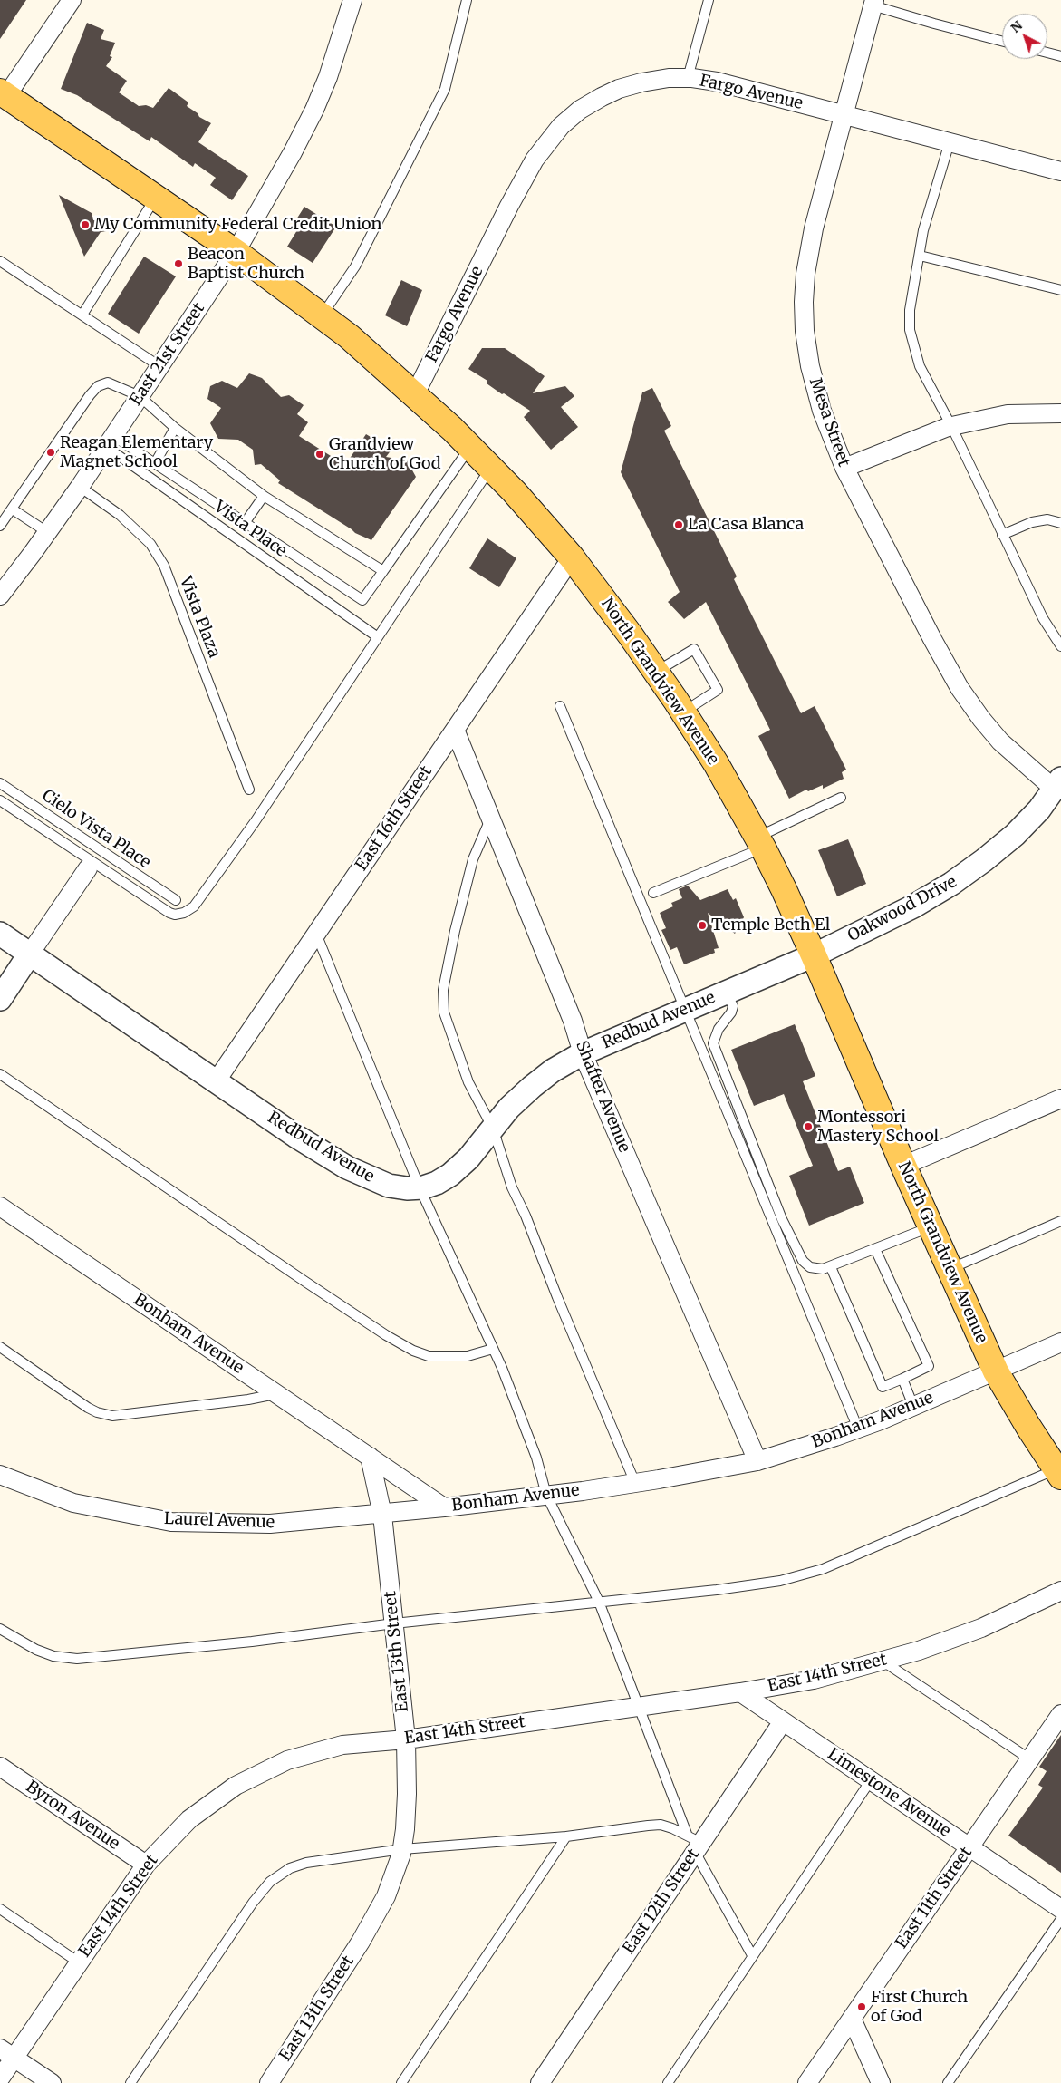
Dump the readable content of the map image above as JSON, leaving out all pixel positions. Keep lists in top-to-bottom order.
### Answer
{
  "streets": {
    "main road": ["North Grandview Avenue"],
    "street": [
      "Fargo Avenue",
      "East 21st Street",
      "Mesa Street",
      "East 16th Street",
      "Oakwood Drive",
      "Redbud Avenue",
      "Shafter Avenue",
      "Bonham Avenue",
      "Laurel Avenue",
      "East 13th Street",
      "East 14th Street",
      "Limestone Avenue",
      "Byron Avenue",
      "East 11th Street",
      "East 12th Street"
    ],
    "lane": ["Vista Place", "Vista Plaza", "Cielo Vista Place"]
  },
  "crossings": [
    ["Fargo Avenue", "Mesa Street"],
    ["Fargo Avenue", "North Grandview Avenue"],
    ["East 21st Street", "Vista Place"],
    ["East 21st Street", "Vista Plaza"],
    ["East 21st Street", "North Grandview Avenue"],
    ["Mesa Street", "Oakwood Drive"],
    ["North Grandview Avenue", "East 16th Street"],
    ["North Grandview Avenue", "Oakwood Drive"],
    ["North Grandview Avenue", "Redbud Avenue"],
    ["North Grandview Avenue", "Bonham Avenue"],
    ["East 16th Street", "Redbud Avenue"],
    ["East 16th Street", "Shafter Avenue"],
    ["Oakwood Drive", "Redbud Avenue"],
    ["Redbud Avenue", "Shafter Avenue"],
    ["Shafter Avenue", "Bonham Avenue"],
    ["Bonham Avenue", "Laurel Avenue"],
    ["Bonham Avenue", "East 13th Street"],
    ["Laurel Avenue", "East 13th Street"],
    ["East 13th Street", "East 14th Street"],
    ["East 14th Street", "Limestone Avenue"],
    ["East 14th Street", "Byron Avenue"],
    ["Limestone Avenue", "East 11th Street"],
    ["Limestone Avenue", "East 12th Street"]
  ],
  "places": [
    "My Community Federal Credit Union",
    "Beacon Baptist Church",
    "Reagan Elementary Magnet School",
    "Grandview Church of God",
    "La Casa Blanca",
    "Temple Beth El",
    "Montessori Mastery School",
    "First Church of God"
  ],
  "north": "top left"
}
